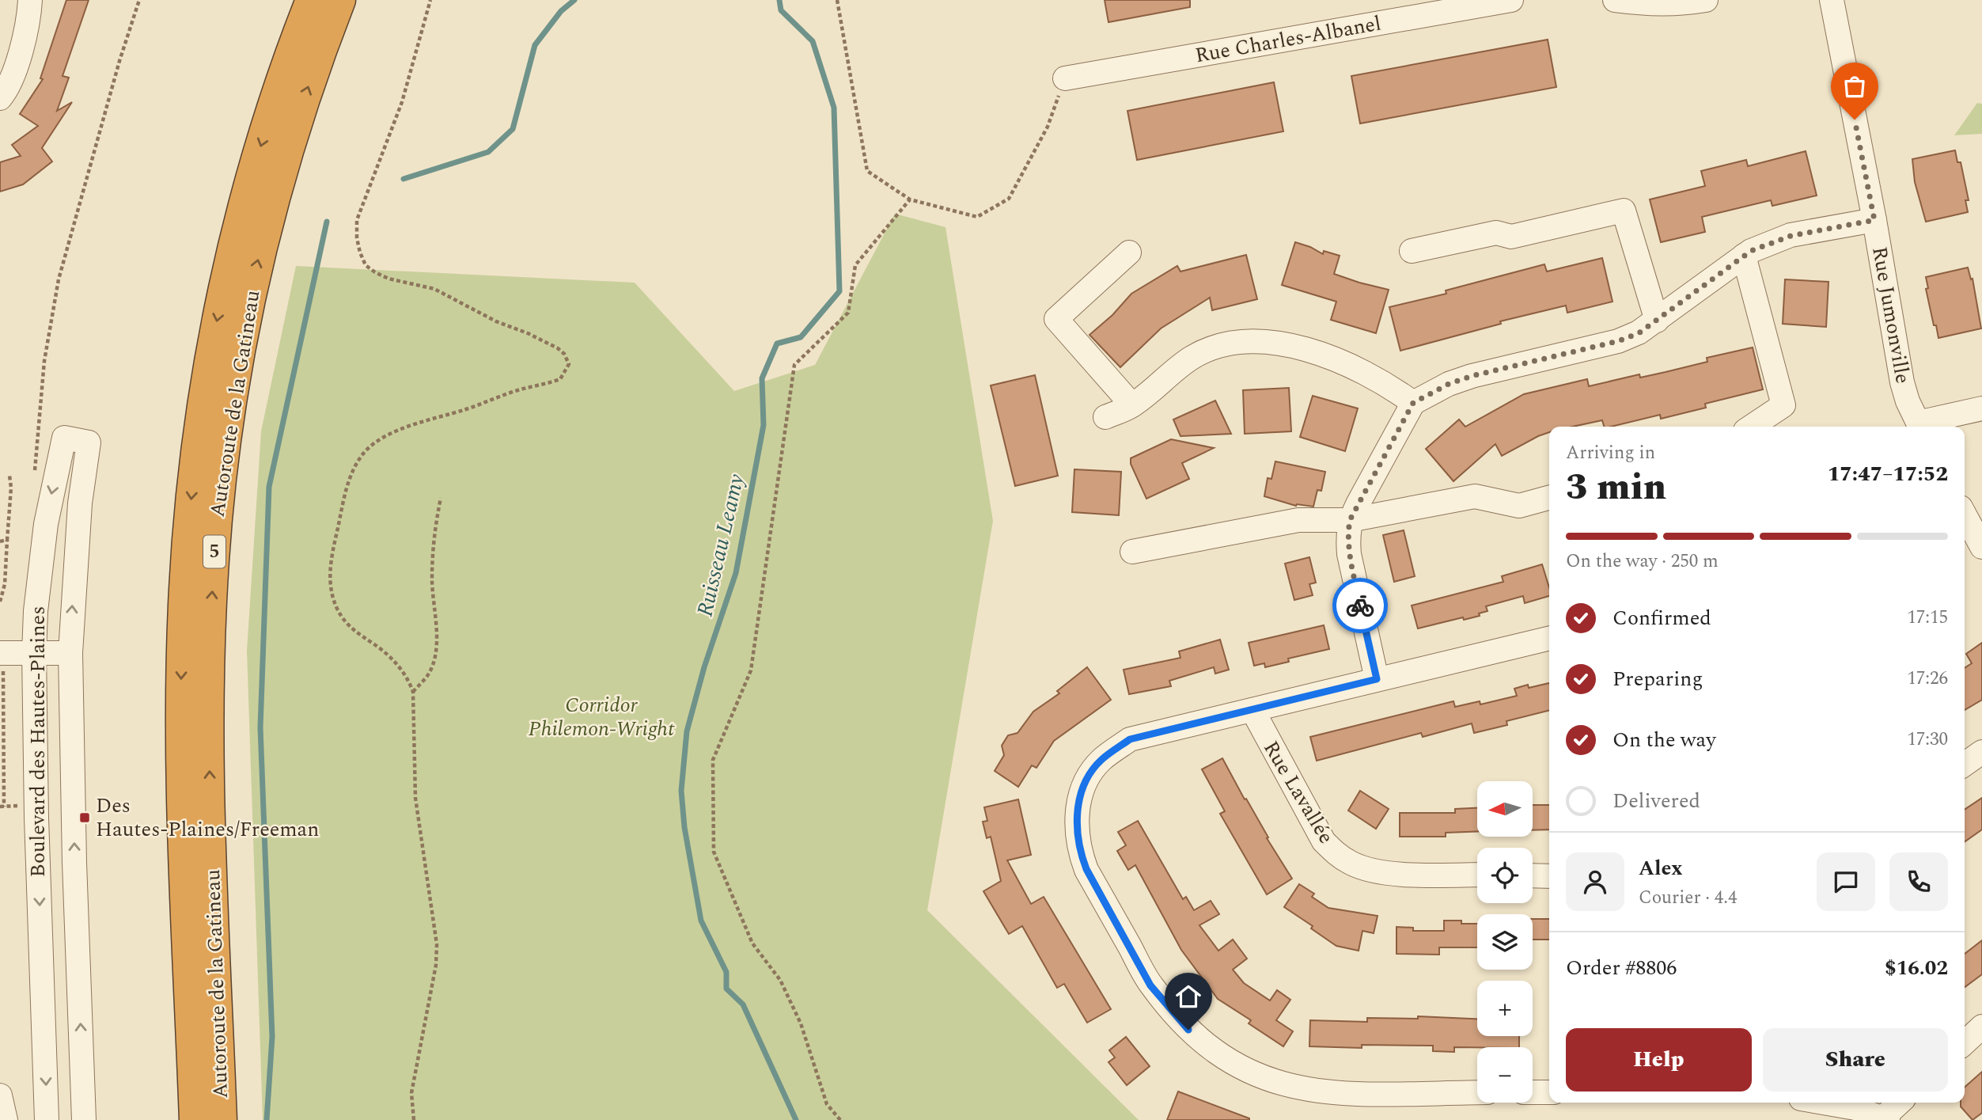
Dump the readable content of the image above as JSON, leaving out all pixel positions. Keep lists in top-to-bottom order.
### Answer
{
  "streets": {
    "highway": ["Autoroute de la Gatineau", "5"],
    "street": [
      "Rue Charles-Albanel",
      "Rue Jumonville",
      "Boulevard des Hautes-Plaines",
      "Rue Lavallée"
    ]
  },
  "water": ["Ruisseau Leamy"],
  "parks": ["Corridor Philemon-Wright"],
  "places": {
    "transit": ["Des Hautes-Plaines/Freeman"]
  },
  "north": "left",
  "page": {
    "heading": ["3 min", "Arriving in", "17:47–17:52"],
    "panel": [
      "Alex",
      "Courier · 4.4",
      "Order #8806",
      "$16.02"
    ],
    "bar": "On the way · 250 m",
    "list": [
      ["Confirmed", "17:15"],
      ["Preparing", "17:26"],
      ["On the way", "17:30"],
      "Delivered"
    ],
    "map_buttons": ["+", "−"],
    "buttons": ["Help", "Share"]
  }
}
